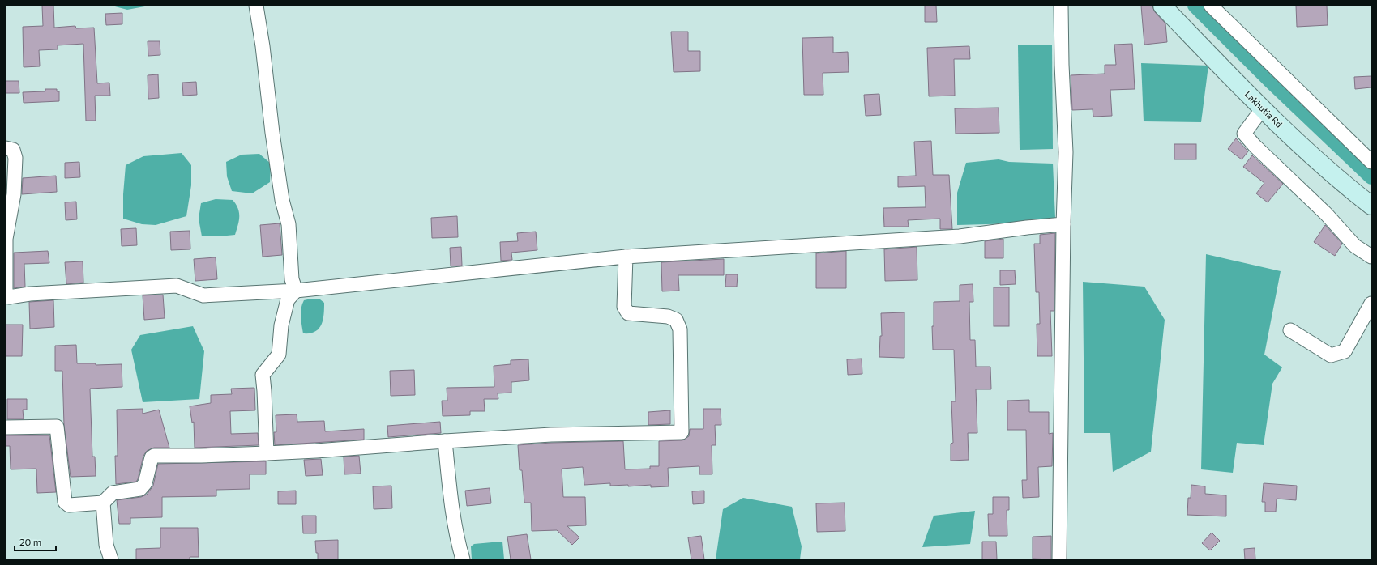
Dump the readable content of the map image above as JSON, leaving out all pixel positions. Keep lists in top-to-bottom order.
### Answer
{
  "streets": {
    "street": ["Lakhutia Rd"]
  },
  "scale_bar": "20 m"
}
